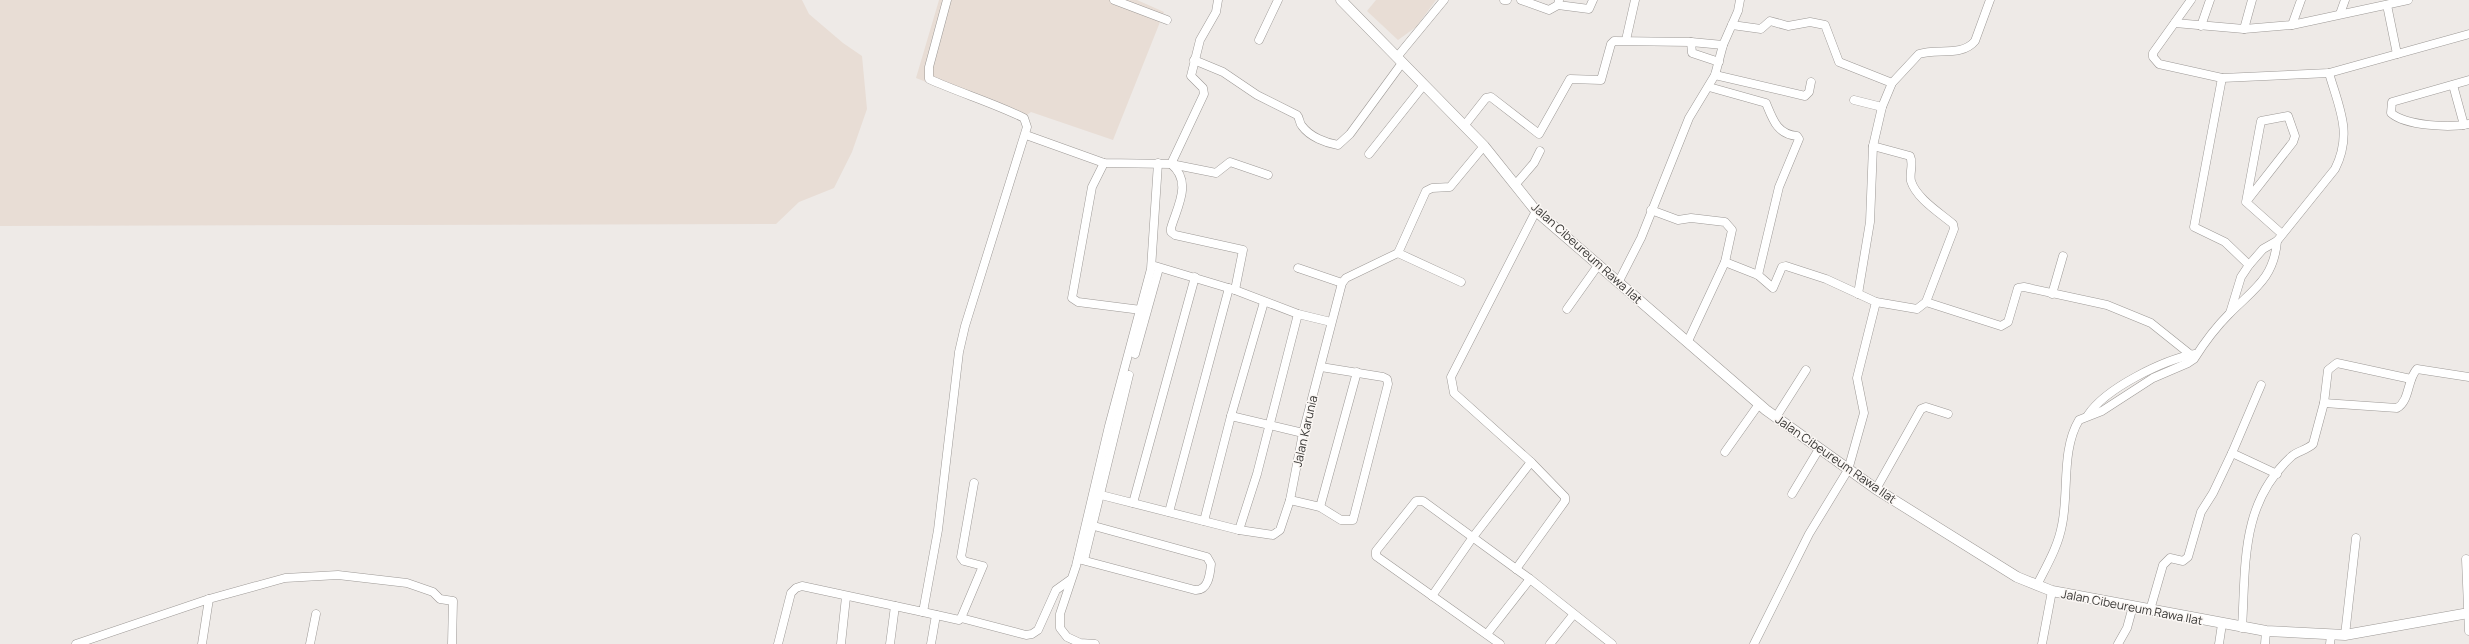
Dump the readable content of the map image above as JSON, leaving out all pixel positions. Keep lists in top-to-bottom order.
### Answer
{
  "streets": {
    "street": ["Jalan Cibeureum Rawa Ilat", "Jalan Karunia"]
  }
}
